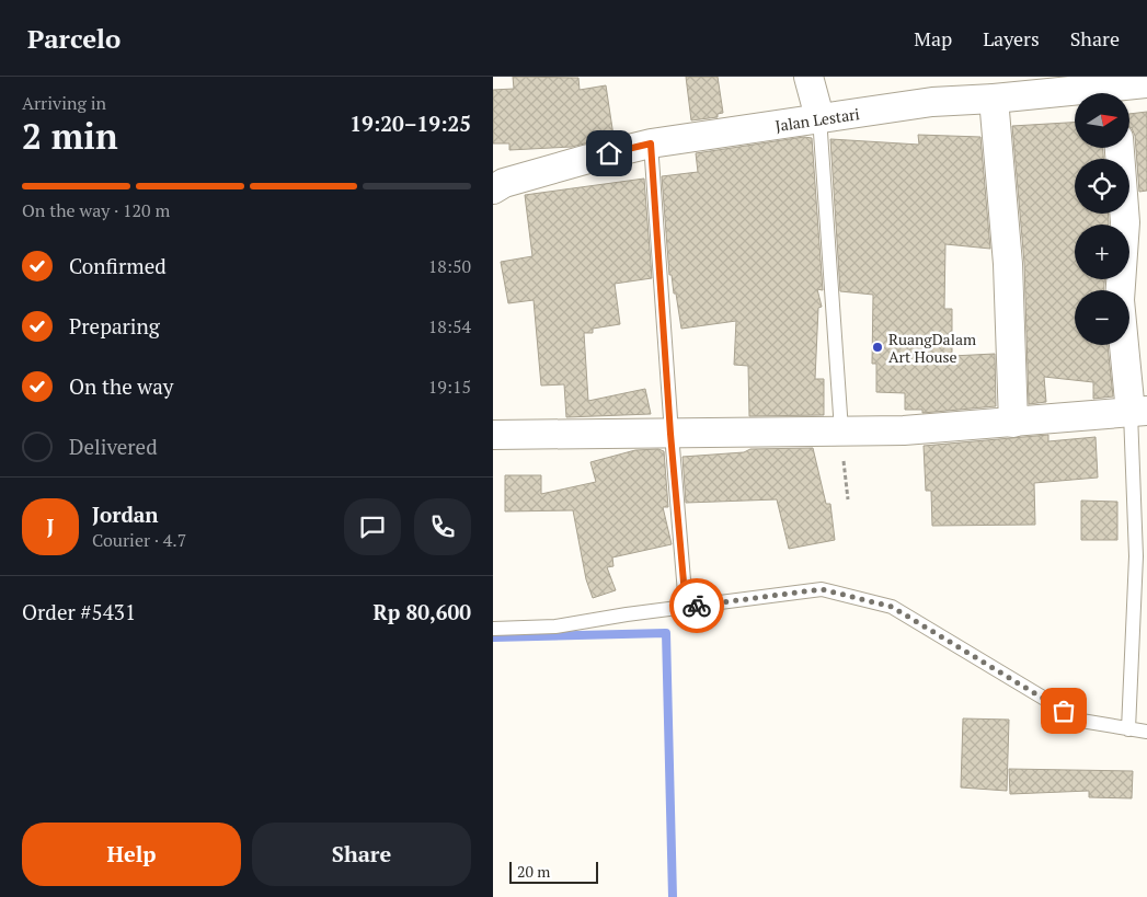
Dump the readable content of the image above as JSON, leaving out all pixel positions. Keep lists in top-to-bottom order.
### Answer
{
  "streets": {
    "street": ["Jalan Lestari"]
  },
  "places": ["RuangDalam Art House"],
  "scale_bar": "20 m",
  "north": "right",
  "page": {
    "header": "Parcelo",
    "nav": ["Map", "Layers", "Share"],
    "heading": ["2 min", "Arriving in", "19:20–19:25"],
    "panel": [
      "Jordan",
      "Courier · 4.7",
      "Order #5431",
      "Rp 80,600"
    ],
    "map_buttons": ["+", "−"],
    "bar": "On the way · 120 m",
    "list": [
      ["Confirmed", "18:50"],
      ["Preparing", "18:54"],
      ["On the way", "19:15"],
      "Delivered"
    ],
    "round": "J",
    "buttons": ["Help", "Share"],
    "scale": "20 m"
  }
}
